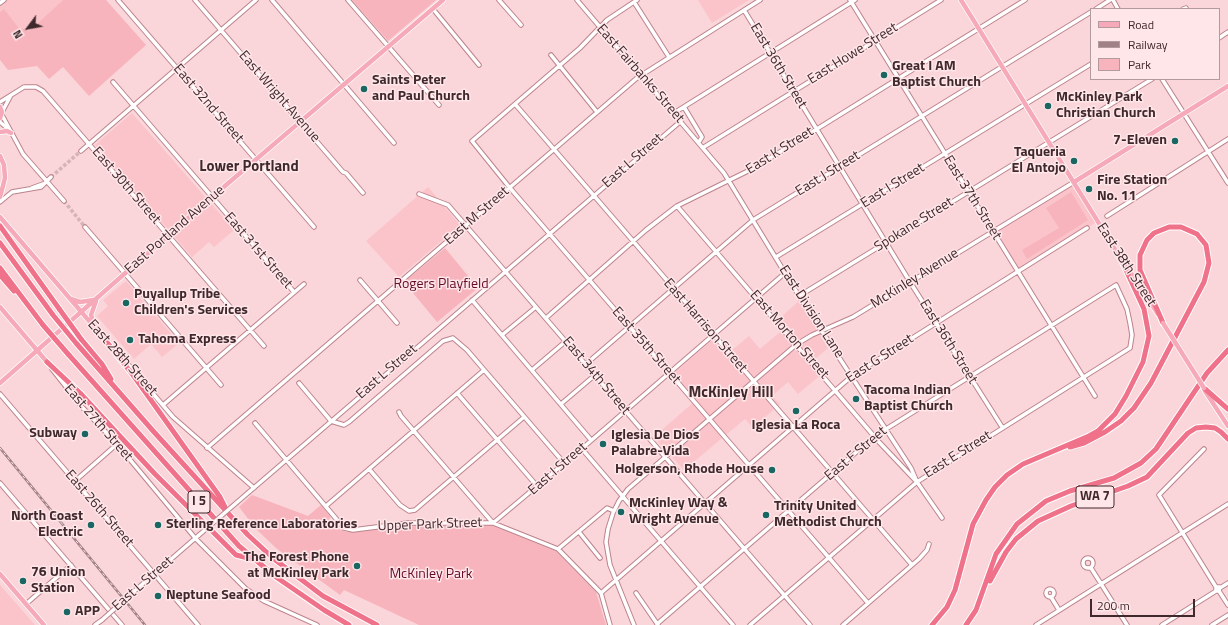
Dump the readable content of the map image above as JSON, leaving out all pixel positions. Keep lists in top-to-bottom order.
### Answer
{
  "streets": {
    "highway": ["WA 7", "I 5"],
    "main road": [
      "East Portland Avenue",
      "East 38th Street",
      "McKinley Avenue",
      "East 28th Street",
      "East 27th Street"
    ],
    "street": [
      "East Howe Street",
      "East 36th Street",
      "East Fairbanks Street",
      "East Wright Avenue",
      "East 32nd Street",
      "East K Street",
      "East L Street",
      "East J Street",
      "East 30th Street",
      "East I Street",
      "East 37th Street",
      "East M Street",
      "Spokane Street",
      "East 31st Street",
      "East Division Lane",
      "East Harrison Street",
      "East Morton Street",
      "East 35th Street",
      "East G Street",
      "East 34th Street",
      "East F Street",
      "East E Street",
      "East 26th Street",
      "Upper Park Street"
    ]
  },
  "crossings": [
    ["East Howe Street", "East 36th Street"],
    ["East Howe Street", "East Fairbanks Street"],
    ["East Howe Street", "East 37th Street"],
    ["East Howe Street", "East Division Lane"],
    ["East 36th Street", "East K Street"],
    ["East 36th Street", "East J Street"],
    ["East 36th Street", "East I Street"],
    ["East 36th Street", "East M Street"],
    ["East 36th Street", "Spokane Street"],
    ["East 36th Street", "McKinley Avenue"],
    ["East 36th Street", "East G Street"],
    ["East 36th Street", "East F Street"],
    ["East 36th Street", "East E Street"],
    ["East Fairbanks Street", "East L Street"],
    ["East Fairbanks Street", "East M Street"],
    ["East Fairbanks Street", "East Division Lane"],
    ["East Wright Avenue", "East Portland Avenue"],
    ["East 32nd Street", "East Portland Avenue"],
    ["East K Street", "East 37th Street"],
    ["East K Street", "East 38th Street"],
    ["East K Street", "East Division Lane"],
    ["East K Street", "East Harrison Street"],
    ["East K Street", "East Morton Street"],
    ["East K Street", "East 35th Street"],
    ["East K Street", "East 34th Street"],
    ["East L Street", "East Harrison Street"],
    ["East L Street", "East 35th Street"],
    ["East L Street", "East 28th Street"],
    ["East L Street", "East 34th Street"],
    ["East L Street", "East 27th Street"],
    ["East L Street", "East 26th Street"],
    ["East J Street", "East 37th Street"],
    ["East J Street", "East 38th Street"],
    ["East J Street", "East Division Lane"],
    ["East J Street", "East Harrison Street"],
    ["East J Street", "East Morton Street"],
    ["East J Street", "East 35th Street"],
    ["East J Street", "East 34th Street"],
    ["East 30th Street", "East Portland Avenue"],
    ["East I Street", "East 37th Street"],
    ["East I Street", "East 38th Street"],
    ["East I Street", "East Division Lane"],
    ["East I Street", "East Harrison Street"],
    ["East I Street", "East Morton Street"],
    ["East I Street", "East 35th Street"],
    ["East I Street", "East 34th Street"],
    ["East I Street", "Upper Park Street"],
    ["East 37th Street", "Spokane Street"],
    ["East 37th Street", "McKinley Avenue"],
    ["East 37th Street", "East G Street"],
    ["East 37th Street", "East F Street"],
    ["East 37th Street", "East E Street"],
    ["East M Street", "East Harrison Street"],
    ["East M Street", "East 35th Street"],
    ["East M Street", "East 28th Street"],
    ["East M Street", "East 34th Street"],
    ["Spokane Street", "East 38th Street"],
    ["Spokane Street", "East Division Lane"],
    ["East Portland Avenue", "East 31st Street"],
    ["East Portland Avenue", "East 28th Street"],
    ["East Portland Avenue", "East 27th Street"],
    ["East 38th Street", "McKinley Avenue"],
    ["McKinley Avenue", "East Division Lane"],
    ["McKinley Avenue", "East Harrison Street"],
    ["McKinley Avenue", "East Morton Street"],
    ["McKinley Avenue", "East 35th Street"],
    ["McKinley Avenue", "East G Street"],
    ["McKinley Avenue", "East 34th Street"],
    ["East Division Lane", "East Morton Street"],
    ["East Division Lane", "East G Street"],
    ["East Division Lane", "East F Street"],
    ["East Division Lane", "East E Street"],
    ["East Harrison Street", "East 35th Street"],
    ["East Harrison Street", "East G Street"],
    ["East Harrison Street", "East F Street"],
    ["East Harrison Street", "East E Street"],
    ["East Morton Street", "East G Street"],
    ["East Morton Street", "East F Street"],
    ["East Morton Street", "East E Street"],
    ["East 35th Street", "East G Street"],
    ["East 35th Street", "East F Street"],
    ["East 35th Street", "East E Street"],
    ["East G Street", "East 34th Street"],
    ["East G Street", "Upper Park Street"],
    ["East 34th Street", "East F Street"],
    ["East 34th Street", "East E Street"],
    ["East F Street", "East E Street"]
  ],
  "districts": ["Lower Portland", "McKinley Hill"],
  "parks": ["Rogers Playfield", "McKinley Park"],
  "places": [
    "Great I AM Baptist Church",
    "Saints Peter and Paul Church",
    "McKinley Park Christian Church",
    "7-Eleven",
    "Taqueria El Antojo",
    "Fire Station No. 11",
    "Puyallup Tribe Children's Services",
    "Tahoma Express",
    "Tacoma Indian Baptist Church",
    "Iglesia La Roca",
    "Subway",
    "Iglesia De Dios Palabre-Vida",
    "Holgerson, Rhode House",
    "McKinley Way & Wright Avenue",
    "Trinity United Methodist Church",
    "North Coast Electric",
    "Sterling Reference Laboratories",
    "The Forest Phone at McKinley Park",
    "76 Union Station",
    "Neptune Seafood",
    "APP"
  ],
  "legend": ["Road", "Railway", "Park"],
  "scale_bar": "200 m",
  "north": "bottom left"
}
